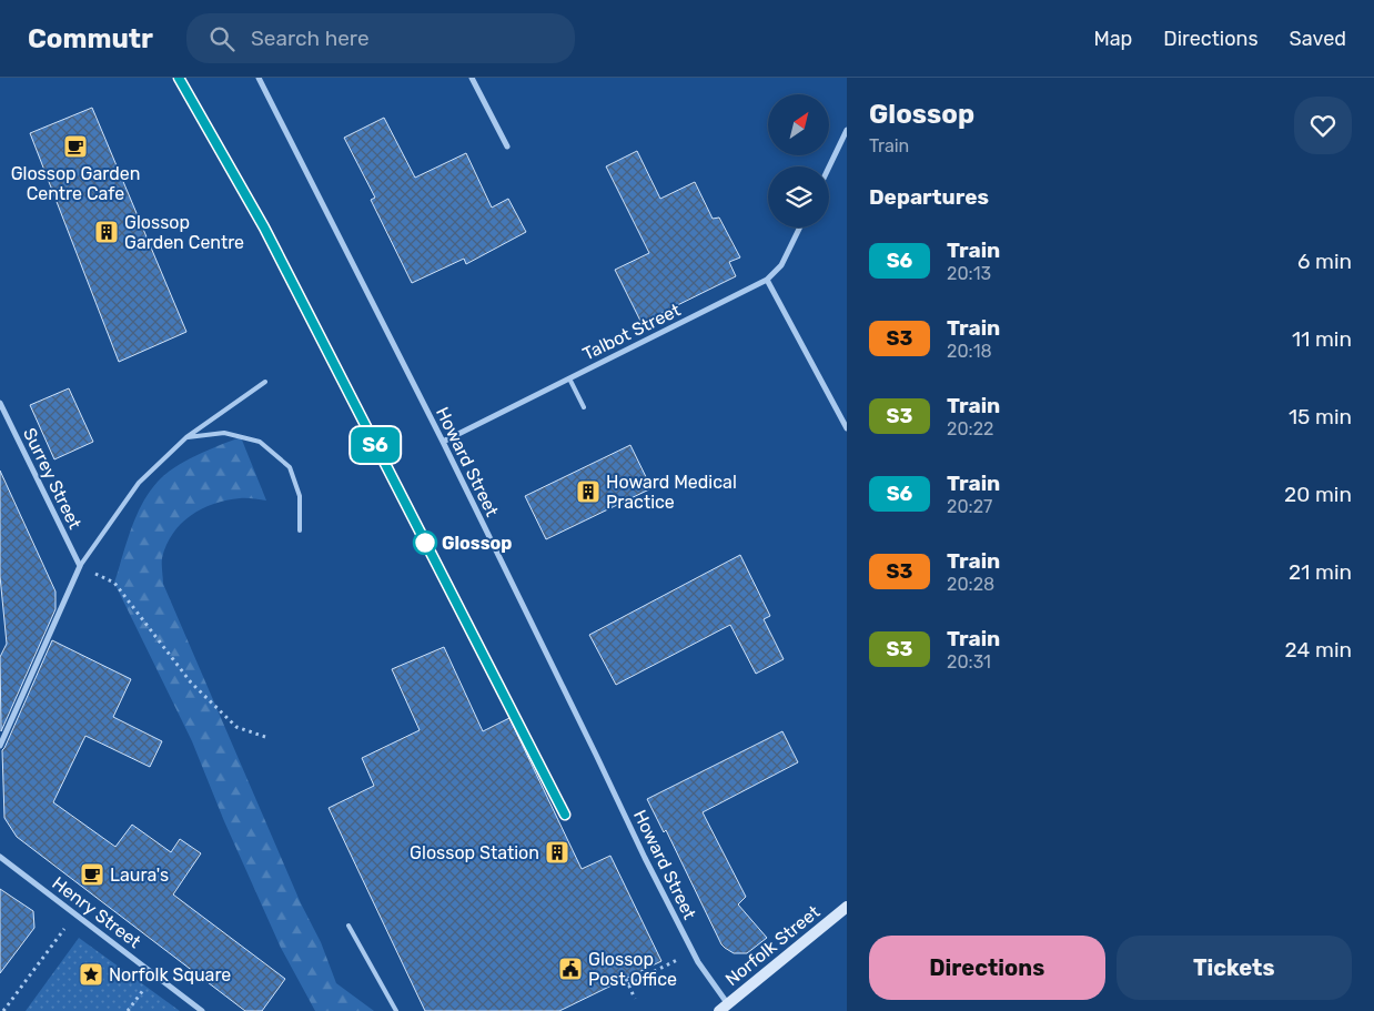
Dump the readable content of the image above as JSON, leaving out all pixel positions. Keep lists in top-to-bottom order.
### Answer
{
  "streets": {
    "main road": ["Norfolk Street"],
    "street": [
      "Talbot Street",
      "Howard Street",
      "Surrey Street",
      "Henry Street"
    ]
  },
  "crossings": [
    ["Talbot Street", "Howard Street"],
    ["Howard Street", "Norfolk Street"]
  ],
  "places": {
    "cafe": ["Glossop Garden Centre Cafe", "Laura's"],
    "building": ["Glossop Garden Centre", "Howard Medical Practice", "Glossop Station"],
    "other": ["Glossop"],
    "public building": ["Glossop Post Office"],
    "place": ["Norfolk Square"]
  },
  "north": "top right",
  "page": {
    "header": "Commutr",
    "search": "Search here",
    "nav": ["Map", "Directions", "Saved"],
    "on_map": "S6",
    "heading": [
      ["Glossop", "Train"],
      "Departures"
    ],
    "list": [
      {
        "mark": "S6",
        "name": "Train",
        "note": "20:13",
        "value": "6 min"
      },
      {
        "mark": "S3",
        "name": "Train",
        "note": "20:18",
        "value": "11 min"
      },
      {
        "mark": "S3",
        "name": "Train",
        "note": "20:22",
        "value": "15 min"
      },
      {
        "mark": "S6",
        "name": "Train",
        "note": "20:27",
        "value": "20 min"
      },
      {
        "mark": "S3",
        "name": "Train",
        "note": "20:28",
        "value": "21 min"
      },
      {
        "mark": "S3",
        "name": "Train",
        "note": "20:31",
        "value": "24 min"
      }
    ],
    "buttons": ["Directions", "Tickets"]
  }
}
